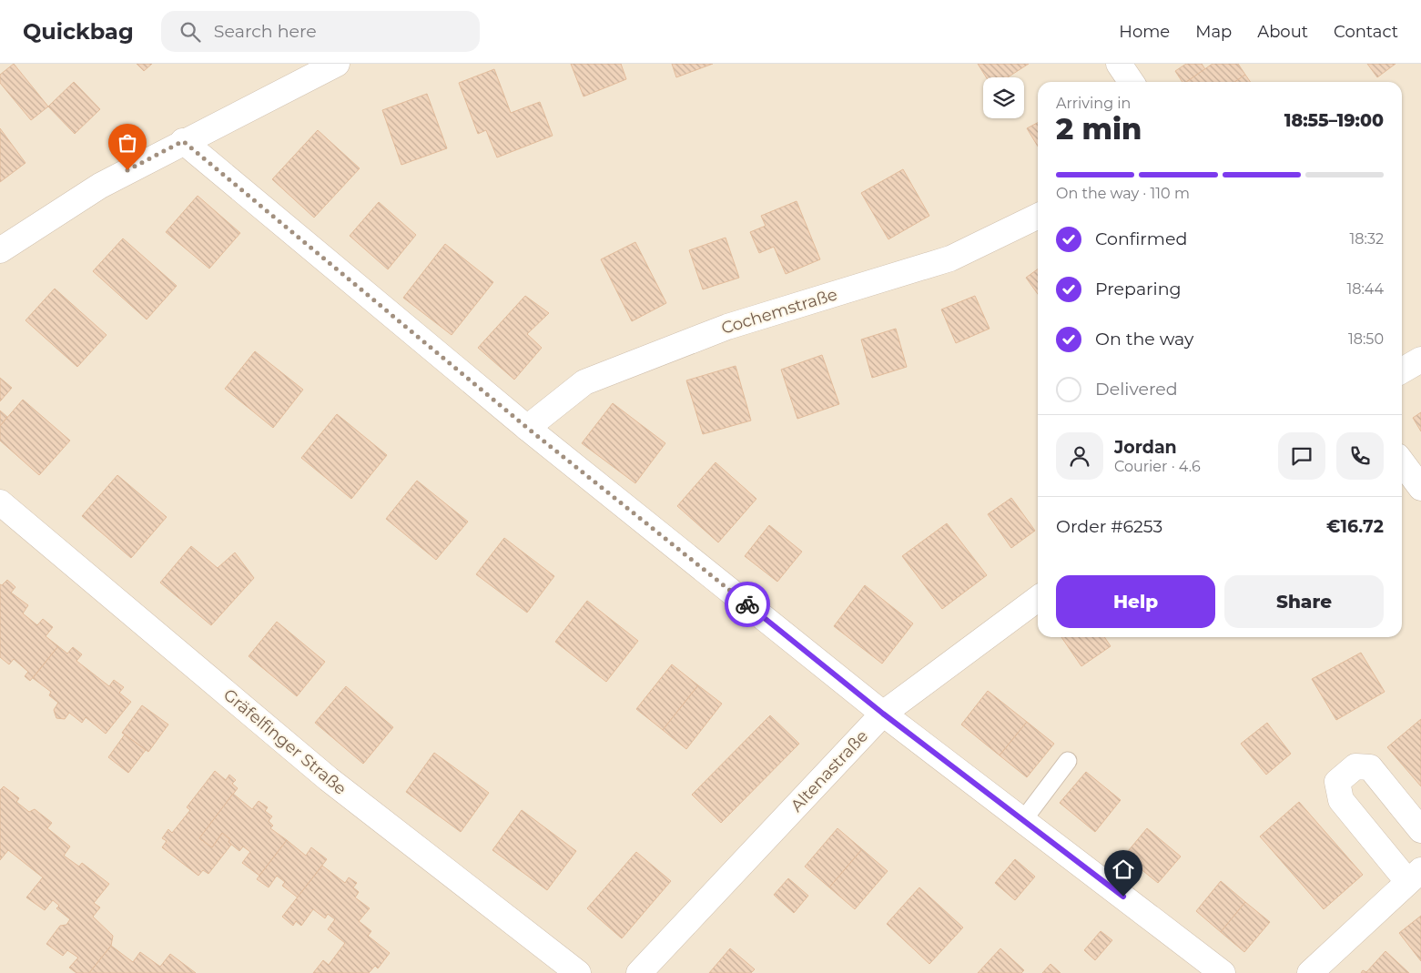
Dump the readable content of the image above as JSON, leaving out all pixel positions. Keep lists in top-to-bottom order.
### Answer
{
  "streets": {
    "street": ["Cochemstraße", "Gräfelfinger Straße", "Altenastraße"]
  },
  "page": {
    "header": "Quickbag",
    "search": "Search here",
    "nav": [
      "Home",
      "Map",
      "About",
      "Contact"
    ],
    "heading": ["2 min", "Arriving in", "18:55–19:00"],
    "panel": [
      "Jordan",
      "Courier · 4.6",
      "Order #6253",
      "€16.72"
    ],
    "bar": "On the way · 110 m",
    "list": [
      ["Confirmed", "18:32"],
      ["Preparing", "18:44"],
      ["On the way", "18:50"],
      "Delivered"
    ],
    "buttons": ["Help", "Share"]
  }
}
